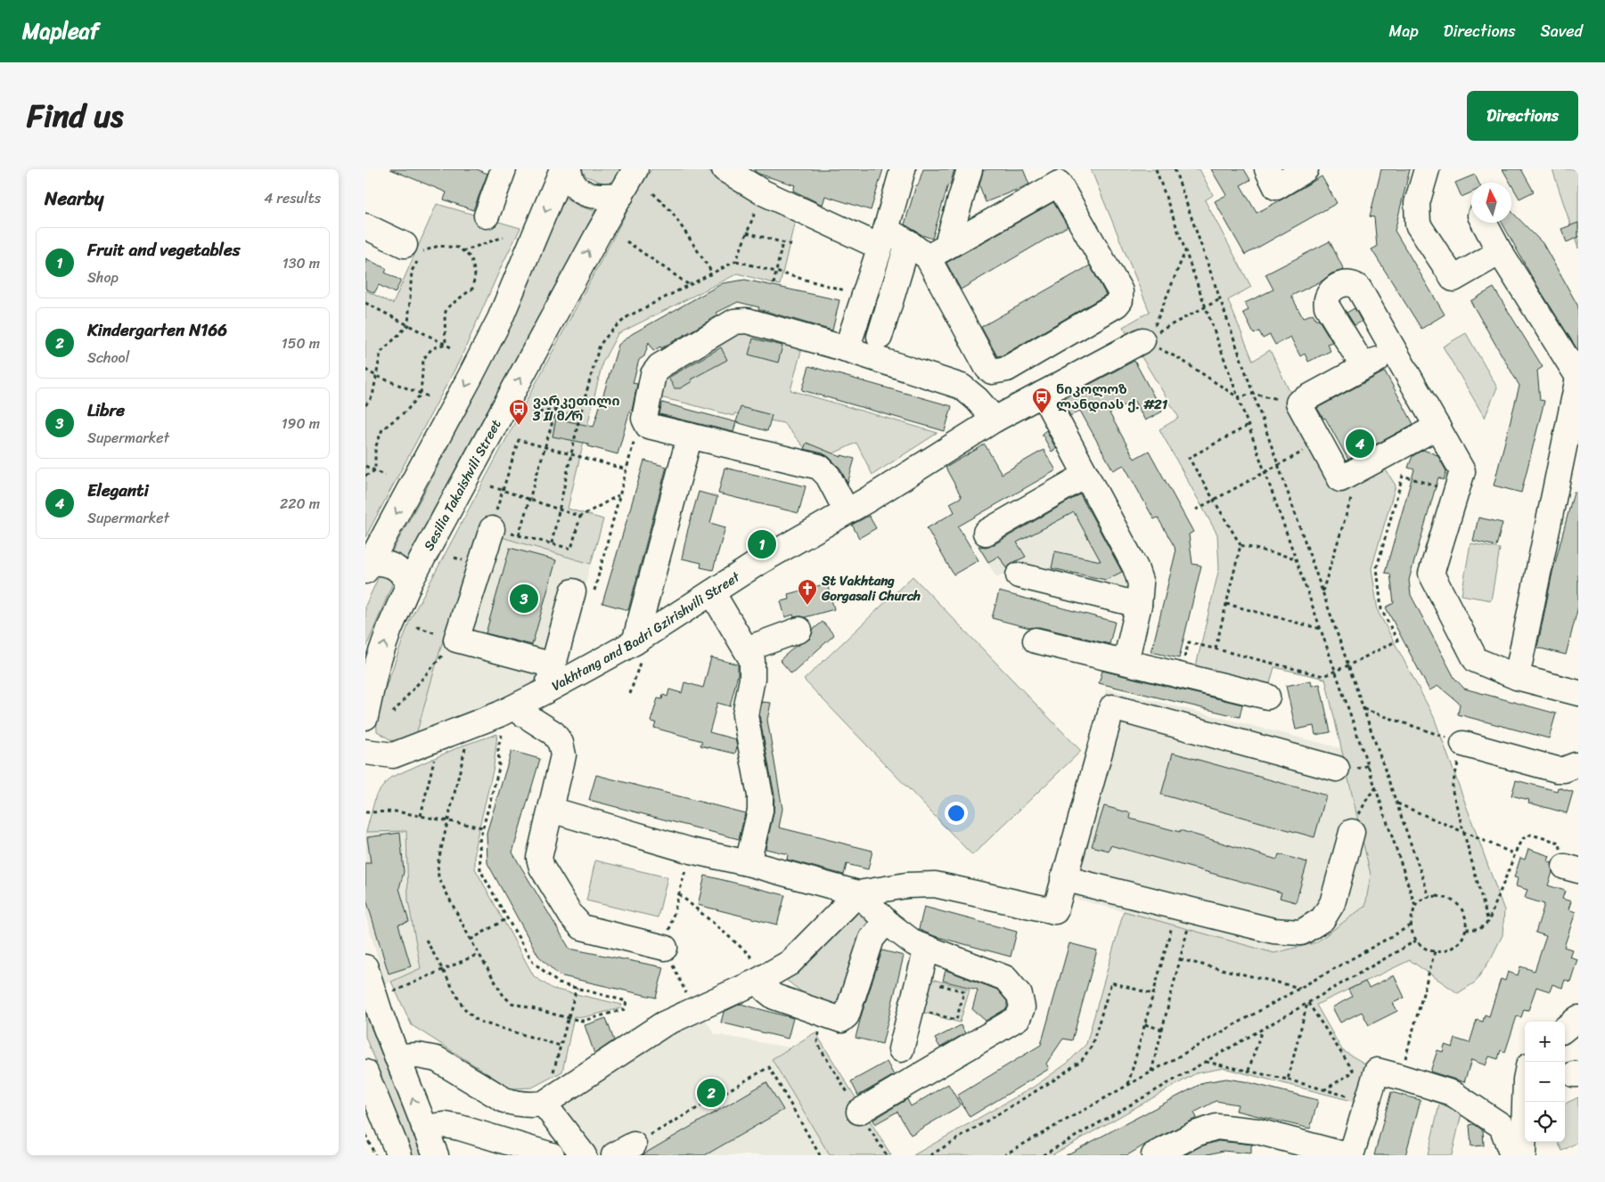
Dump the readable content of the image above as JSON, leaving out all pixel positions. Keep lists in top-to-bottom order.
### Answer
{
  "streets": {
    "main road": ["Sesilia Takaishvili Street", "Vakhtang and Badri Gzirishvili Street"]
  },
  "places": {
    "bus stop": ["ნიკოლოზ ლანდიას ქ. #21", "ვარკეთილი 3 II მ/რ"],
    "church": ["St Vakhtang Gorgasali Church"]
  },
  "north": "top",
  "page": {
    "header": "Mapleaf",
    "nav": ["Map", "Directions", "Saved"],
    "title": "Find us",
    "buttons": "Directions",
    "heading": ["Nearby", "4 results"],
    "list": [
      {
        "mark": "1",
        "name": "Fruit and vegetables",
        "note": "Shop",
        "value": "130 m"
      },
      {
        "mark": "2",
        "name": "Kindergarten N166",
        "note": "School",
        "value": "150 m"
      },
      {
        "mark": "3",
        "name": "Libre",
        "note": "Supermarket",
        "value": "190 m"
      },
      {
        "mark": "4",
        "name": "Eleganti",
        "note": "Supermarket",
        "value": "220 m"
      }
    ],
    "pins": [
      "4",
      "1",
      "3",
      "2"
    ],
    "map_buttons": ["+", "−"]
  }
}
